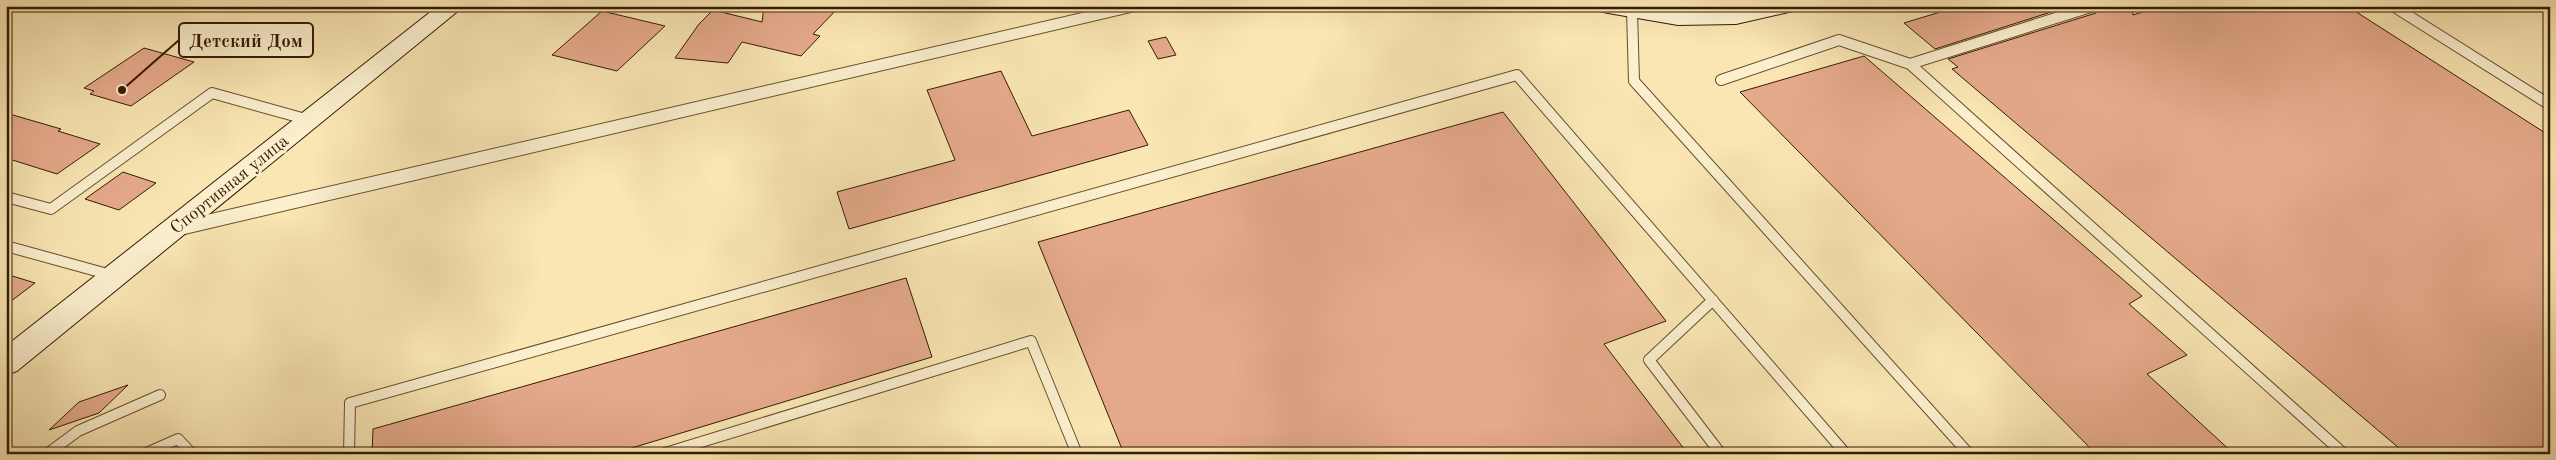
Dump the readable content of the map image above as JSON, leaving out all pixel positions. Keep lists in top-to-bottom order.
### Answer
{
  "streets": {
    "street": ["Спортивная улица"]
  },
  "places": ["Детский Дом"]
}
